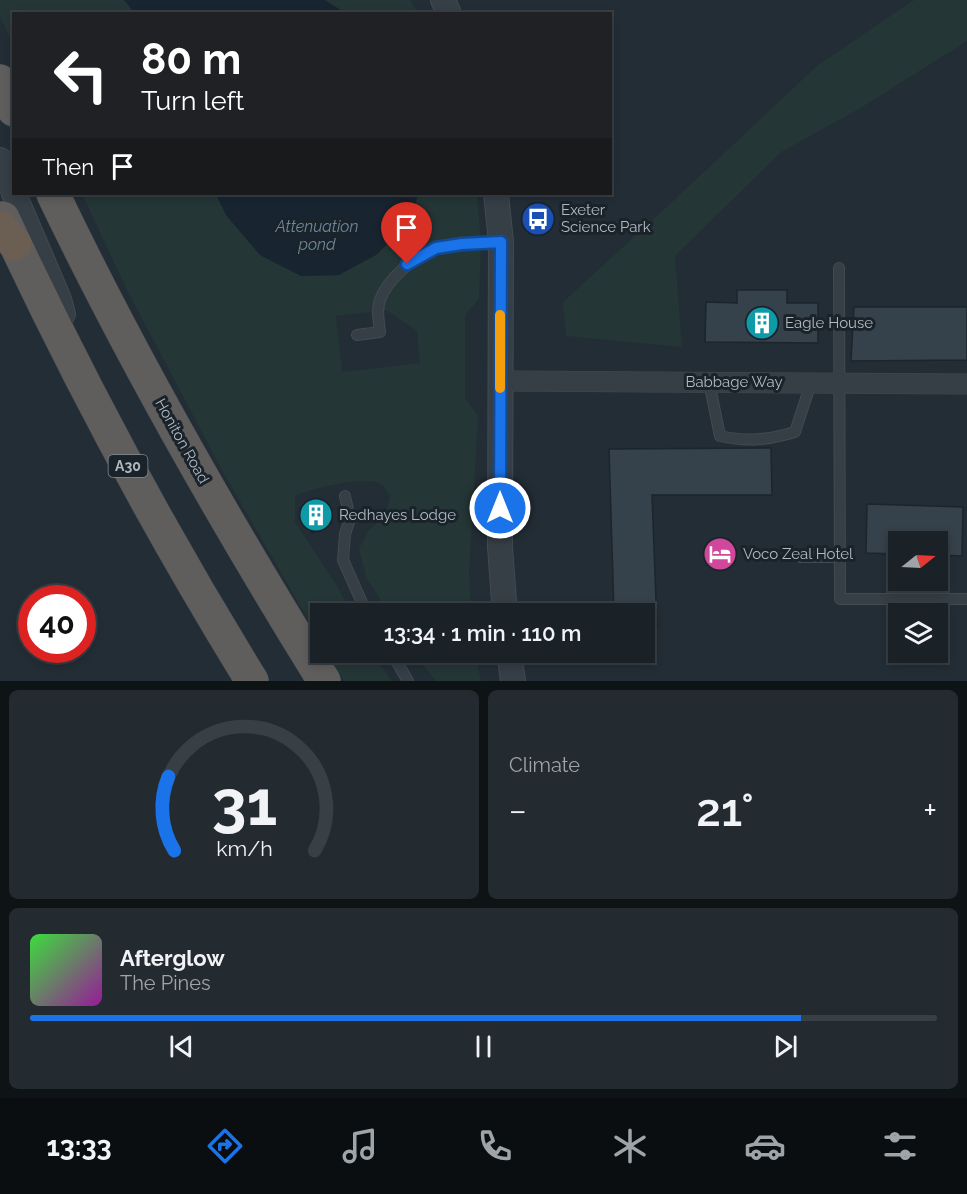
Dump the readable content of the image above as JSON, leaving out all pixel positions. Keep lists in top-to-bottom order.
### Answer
{
  "streets": {
    "highway": ["Honiton Road", "A30"],
    "street": ["Babbage Way"]
  },
  "water": ["Attenuation pond"],
  "places": {
    "bus stop": ["Exeter Science Park"],
    "building": ["Eagle House", "Redhayes Lodge"],
    "hotel": ["Voco Zeal Hotel"]
  },
  "north": "right",
  "page": {
    "turn": ["80 m", "Turn left"],
    "then": "Then",
    "limit": "40",
    "trip": "13:34 · 1 min · 110 m",
    "tile": "Climate",
    "heat": ["−", "21°", "+"],
    "song": ["Afterglow", "The Pines"],
    "tabs": "13:33",
    "gauge": ["31", "km/h"]
  }
}
